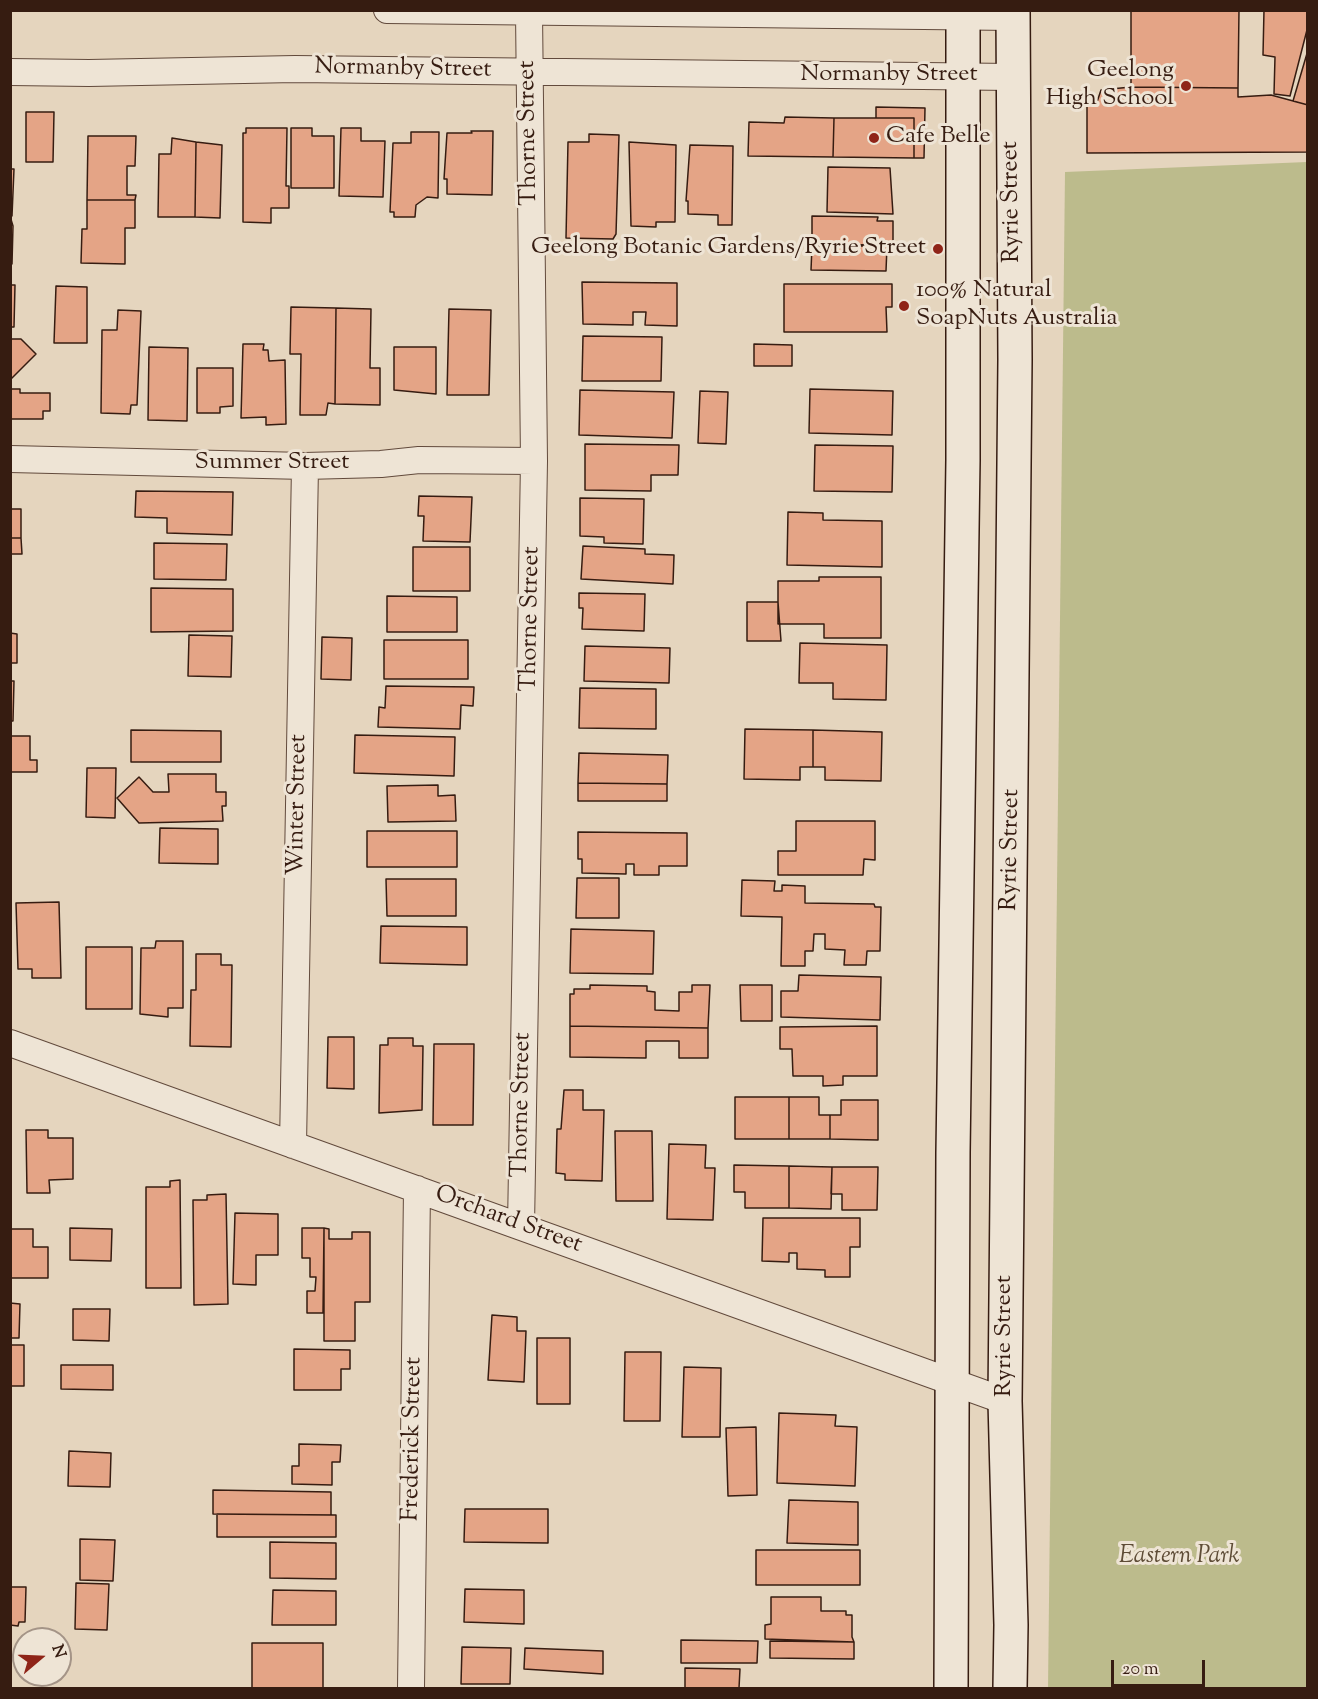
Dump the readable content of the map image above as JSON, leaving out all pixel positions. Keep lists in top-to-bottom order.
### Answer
{
  "streets": {
    "main road": ["Ryrie Street"],
    "street": [
      "Normanby Street",
      "Thorne Street",
      "Summer Street",
      "Winter Street",
      "Orchard Street",
      "Frederick Street"
    ]
  },
  "crossings": [
    ["Normanby Street", "Thorne Street"],
    ["Normanby Street", "Ryrie Street"],
    ["Thorne Street", "Summer Street"],
    ["Thorne Street", "Orchard Street"],
    ["Ryrie Street", "Orchard Street"],
    ["Summer Street", "Winter Street"],
    ["Winter Street", "Orchard Street"],
    ["Orchard Street", "Frederick Street"]
  ],
  "parks": ["Eastern Park"],
  "places": [
    "Geelong High School",
    "Cafe Belle",
    "Geelong Botanic Gardens/Ryrie Street",
    "100% Natural SoapNuts Australia"
  ],
  "scale_bar": "20 m",
  "north": "right"
}
